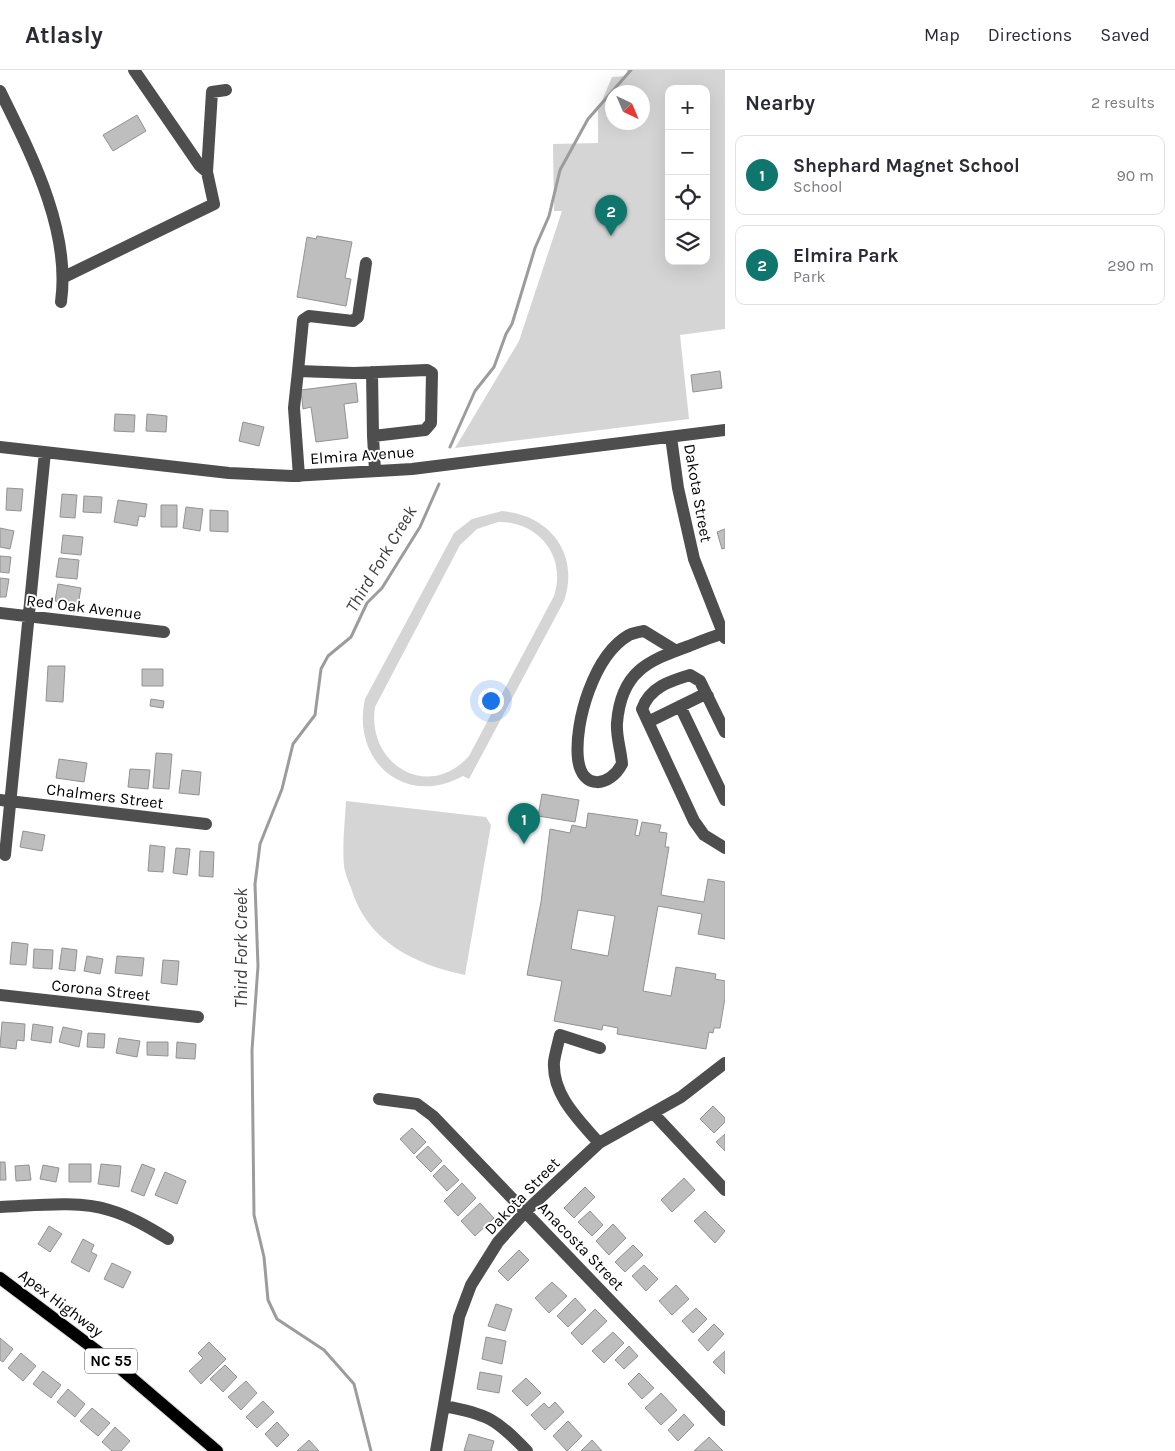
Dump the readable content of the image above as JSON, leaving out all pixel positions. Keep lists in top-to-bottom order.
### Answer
{
  "streets": {
    "main road": ["Apex Highway", "NC 55"],
    "street": [
      "Elmira Avenue",
      "Dakota Street",
      "Red Oak Avenue",
      "Chalmers Street",
      "Corona Street",
      "Anacosta Street"
    ]
  },
  "crossings": [
    ["Elmira Avenue", "Dakota Street"],
    ["Dakota Street", "Anacosta Street"]
  ],
  "water": ["Third Fork Creek"],
  "north": "bottom right",
  "page": {
    "header": "Atlasly",
    "nav": ["Map", "Directions", "Saved"],
    "heading": ["Nearby", "2 results"],
    "map_buttons": ["+", "−"],
    "list": [
      {
        "mark": "1",
        "name": "Shephard Magnet School",
        "note": "School",
        "value": "90 m"
      },
      {
        "mark": "2",
        "name": "Elmira Park",
        "note": "Park",
        "value": "290 m"
      }
    ],
    "pins": ["2", "1"]
  }
}
